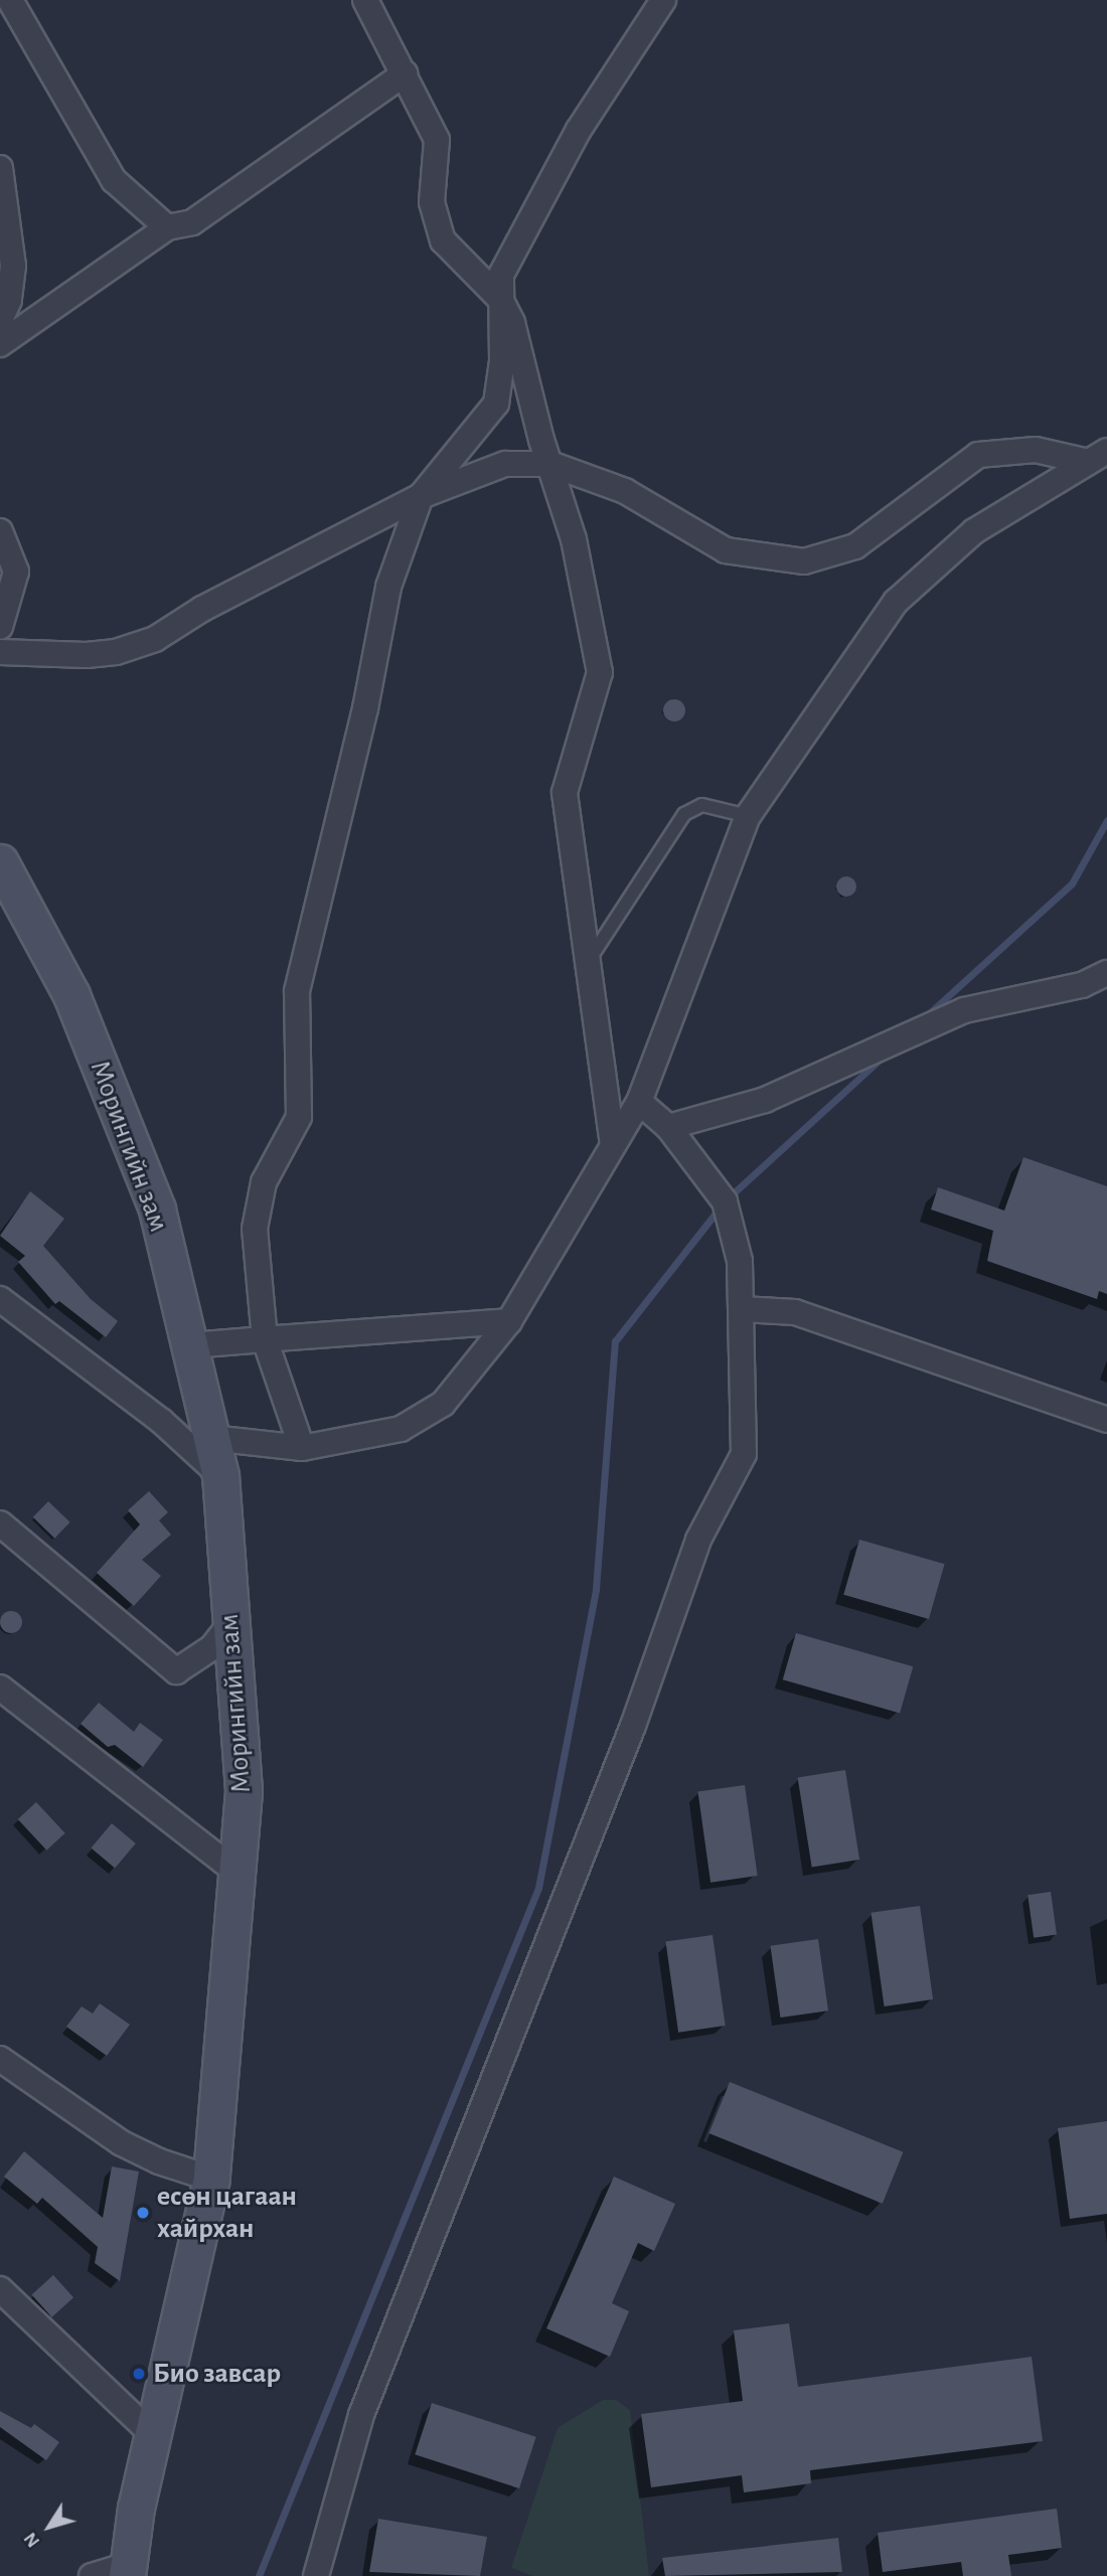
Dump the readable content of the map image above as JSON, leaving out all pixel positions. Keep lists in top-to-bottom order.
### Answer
{
  "streets": {
    "main road": ["Морингийн зам"]
  },
  "places": ["есөн цагаан хайрхан", "Био завсар"],
  "north": "bottom left"
}
